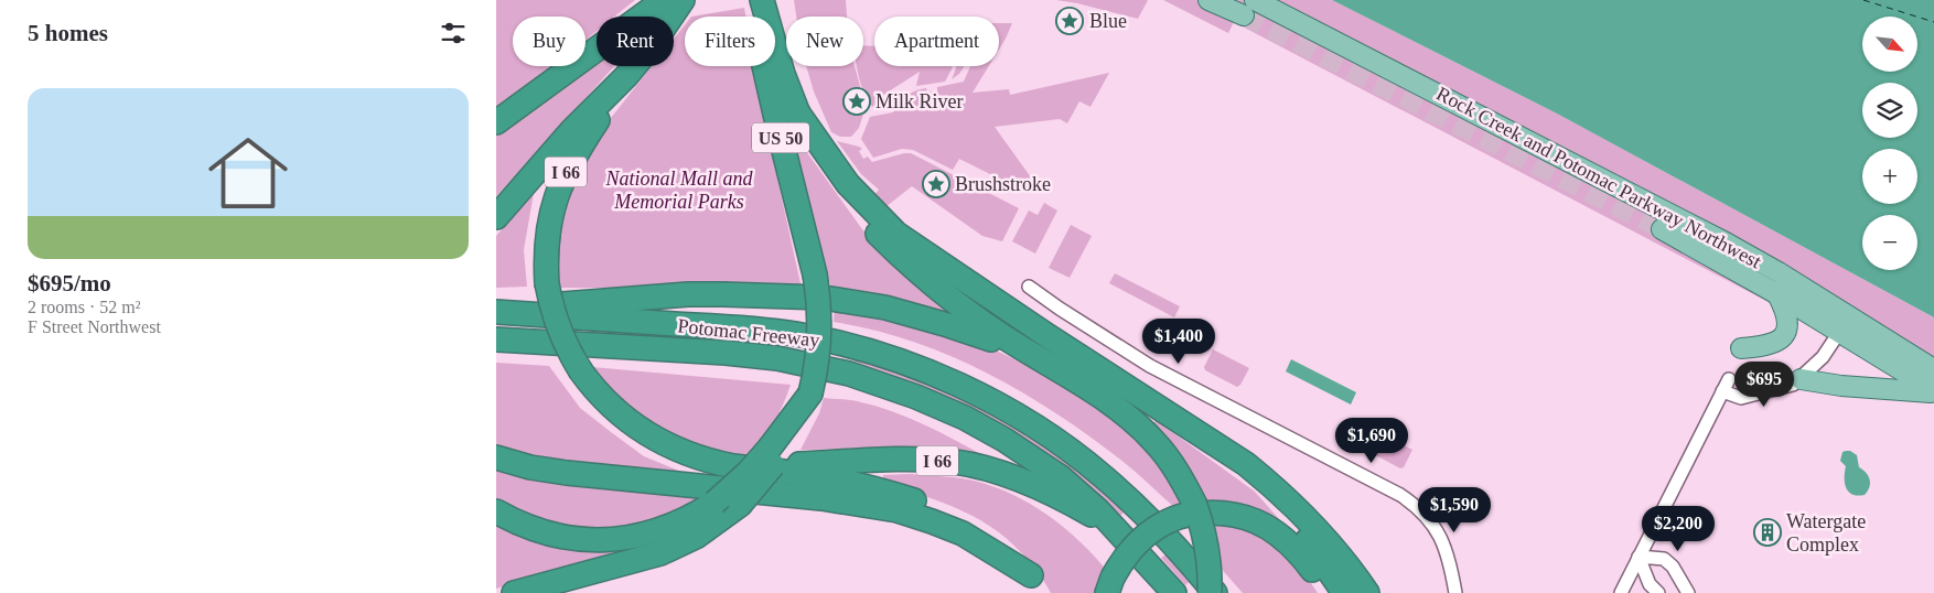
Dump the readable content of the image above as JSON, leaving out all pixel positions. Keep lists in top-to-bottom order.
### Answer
{
  "streets": {
    "highway": ["US 50", "I 66", "Potomac Freeway"],
    "main road": ["Rock Creek and Potomac Parkway Northwest"]
  },
  "crossings": [
    ["I 66", "Potomac Freeway"]
  ],
  "parks": ["National Mall and Memorial Parks"],
  "places": {
    "place": ["Blue", "Milk River", "Brushstroke"],
    "building": ["Watergate Complex"]
  },
  "north": "bottom right",
  "page": {
    "heading": "5 homes",
    "map_buttons": ["+", "−"],
    "chip": [
      "Buy",
      "Rent",
      "Filters",
      "New",
      "Apartment"
    ],
    "list": [
      {
        "name": "$695/mo",
        "note": "2 rooms · 52 m² · F Street Northwest"
      }
    ],
    "price": [
      "$1,400",
      "$695",
      "$1,690",
      "$1,590",
      "$2,200"
    ]
  }
}
